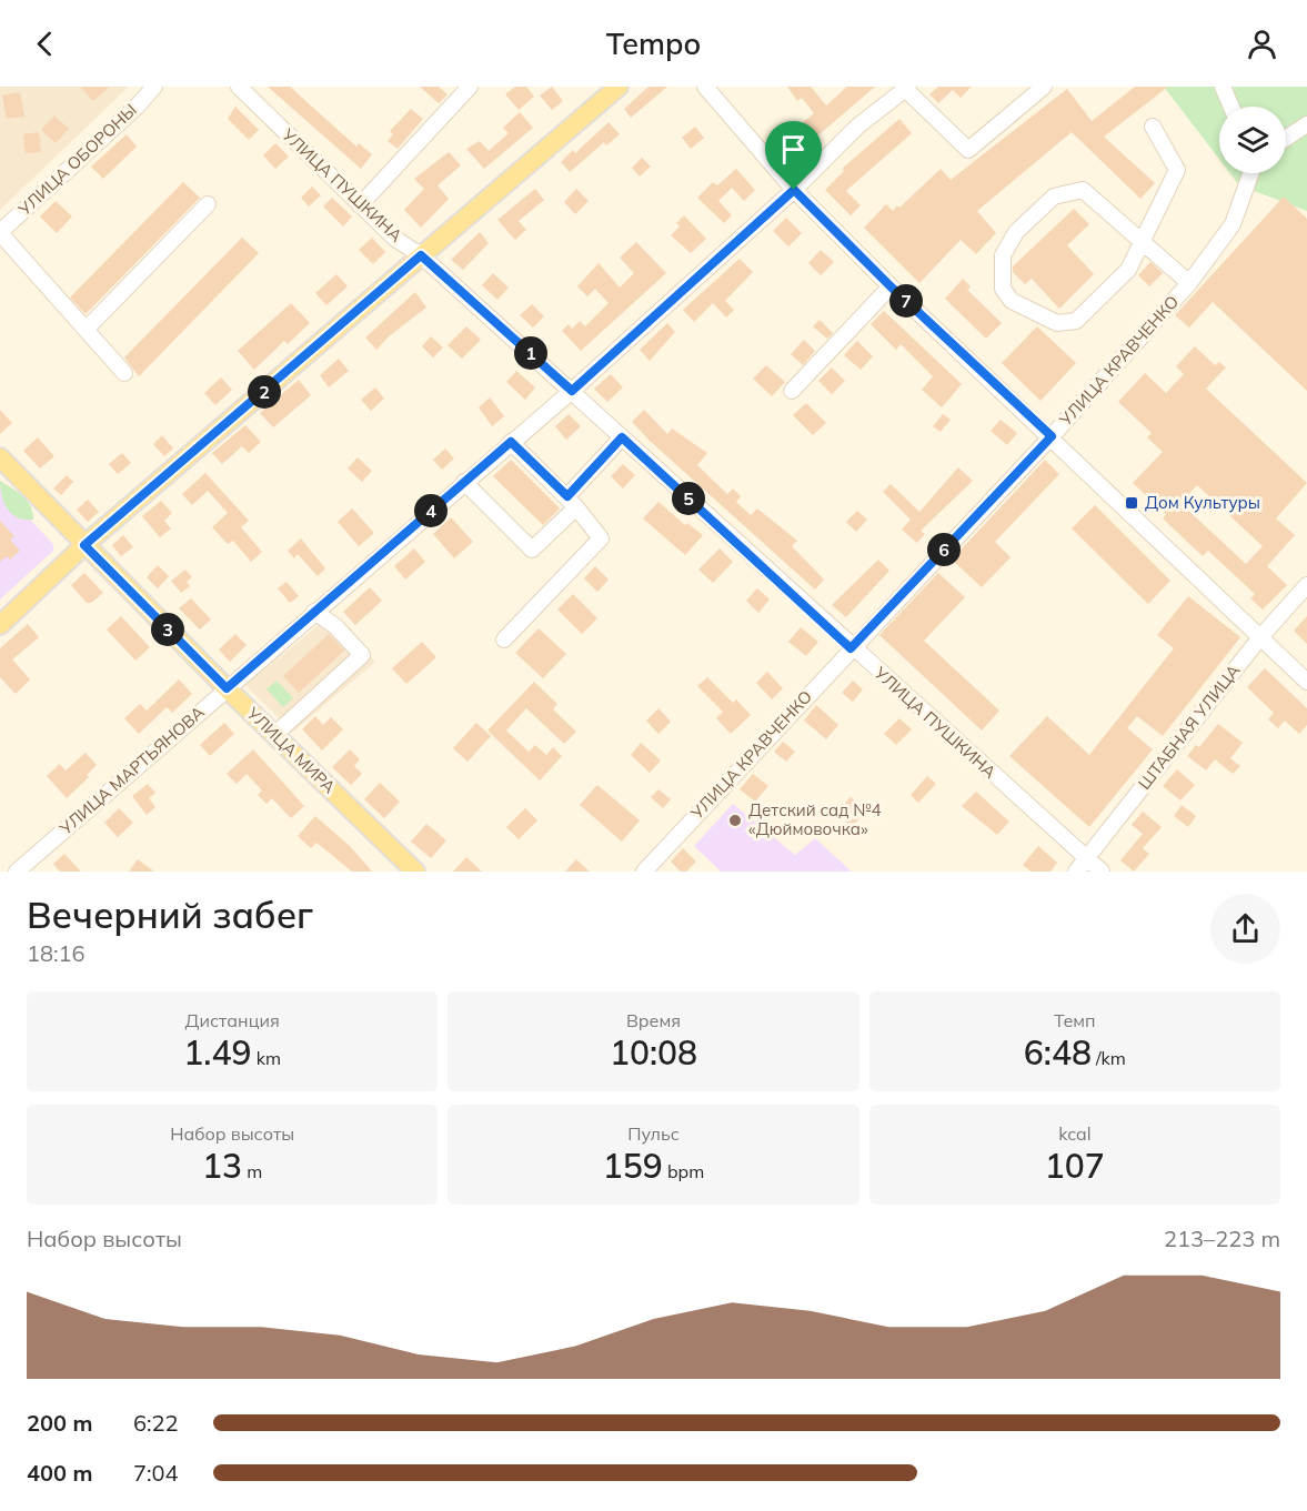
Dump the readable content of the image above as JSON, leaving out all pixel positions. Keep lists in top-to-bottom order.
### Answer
{
  "streets": {
    "main road": ["УЛИЦА МИРА"],
    "street": [
      "УЛИЦА ОБОРОНЫ",
      "УЛИЦА ПУШКИНА",
      "УЛИЦА КРАВЧЕНКО",
      "ШТАБНАЯ УЛИЦА",
      "УЛИЦА МАРТЬЯНОВА"
    ]
  },
  "crossings": [
    ["УЛИЦА ПУШКИНА", "УЛИЦА КРАВЧЕНКО"],
    ["УЛИЦА ПУШКИНА", "ШТАБНАЯ УЛИЦА"],
    ["УЛИЦА ПУШКИНА", "УЛИЦА МАРТЬЯНОВА"],
    ["УЛИЦА МИРА", "УЛИЦА МАРТЬЯНОВА"]
  ],
  "places": {
    "transit": ["Дом Культуры"],
    "other": ["Детский сад №4 «Дюймовочка»"]
  },
  "page": {
    "header": "Tempo",
    "pins": [
      "7",
      "1",
      "2",
      "5",
      "4",
      "6",
      "3"
    ],
    "heading": ["Вечерний забег", "18:16"],
    "stats": [
      ["Дистанция", "1.49 km"],
      ["Время", "10:08"],
      ["Темп", "6:48 /km"],
      ["Набор высоты", "13 m"],
      ["Пульс", "159 bpm"],
      ["kcal", "107"]
    ],
    "chart": ["Набор высоты", "213–223 m"],
    "list": [
      {
        "name": "200 m",
        "note": "6:22"
      },
      {
        "name": "400 m",
        "note": "7:04"
      }
    ]
  }
}
